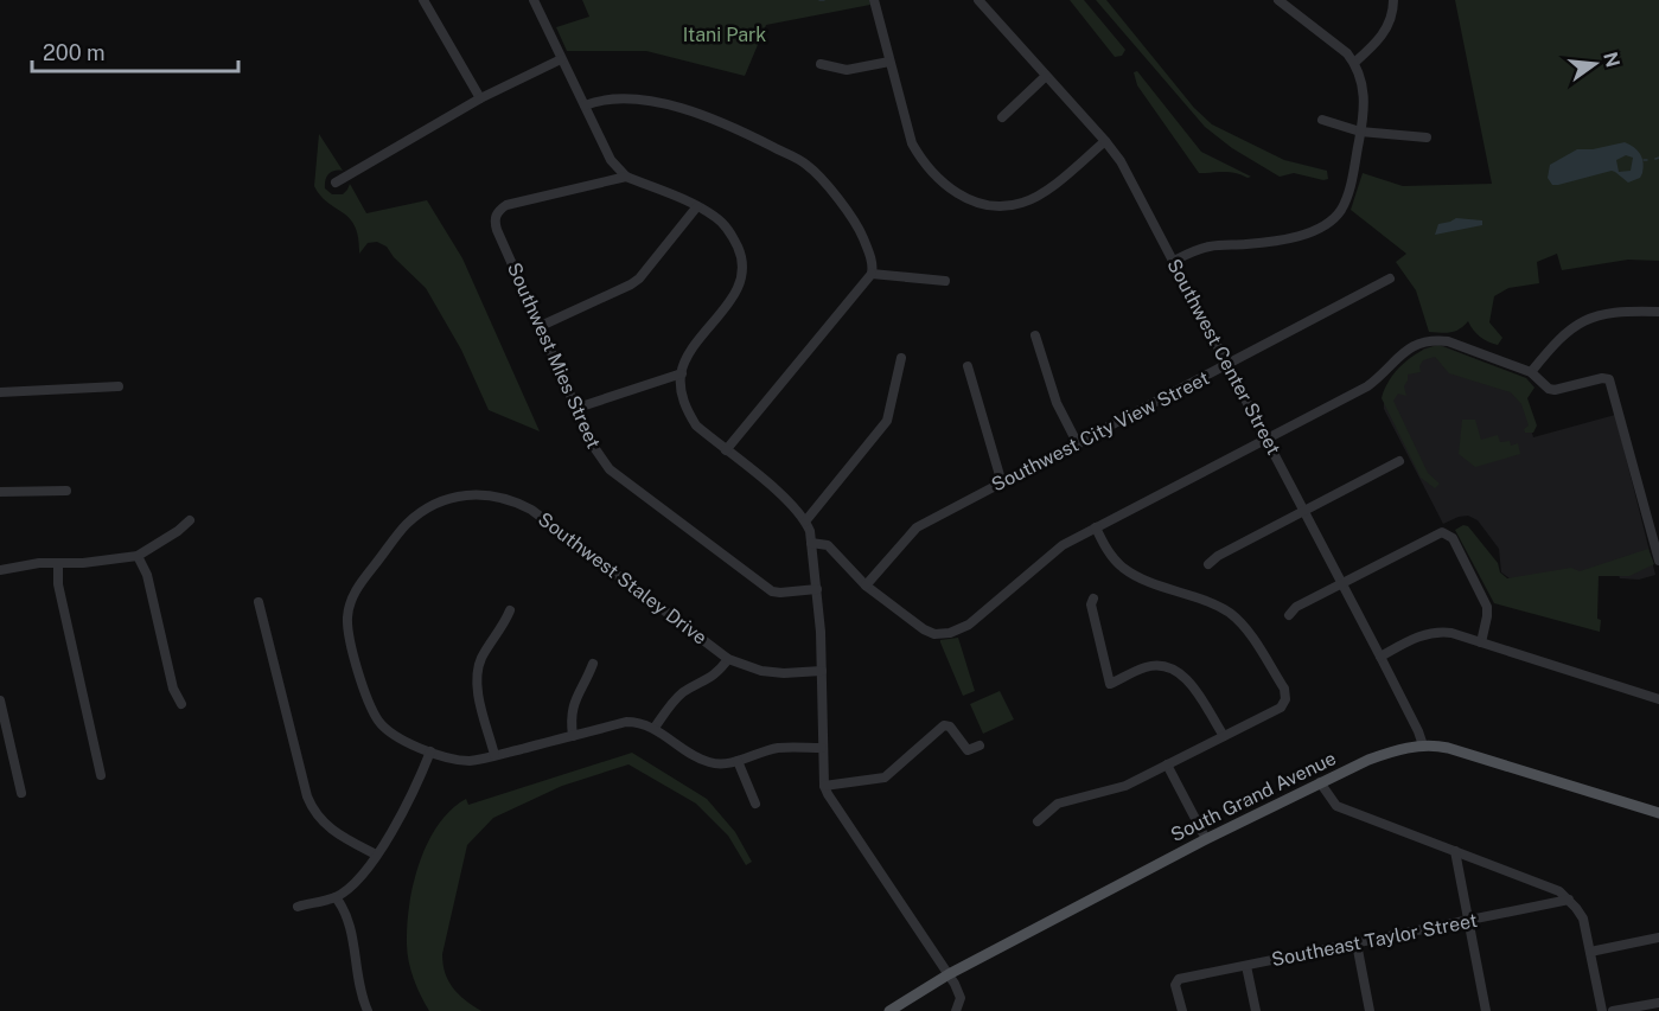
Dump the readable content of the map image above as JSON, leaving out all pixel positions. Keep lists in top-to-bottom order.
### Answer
{
  "streets": {
    "main road": ["South Grand Avenue"],
    "street": [
      "Southwest Mies Street",
      "Southwest Center Street",
      "Southwest City View Street",
      "Southwest Staley Drive",
      "Southeast Taylor Street"
    ]
  },
  "crossings": [
    ["Southwest Center Street", "Southwest City View Street"],
    ["Southwest Center Street", "South Grand Avenue"]
  ],
  "parks": ["Itani Park"],
  "scale_bar": "200 m",
  "north": "right"
}
